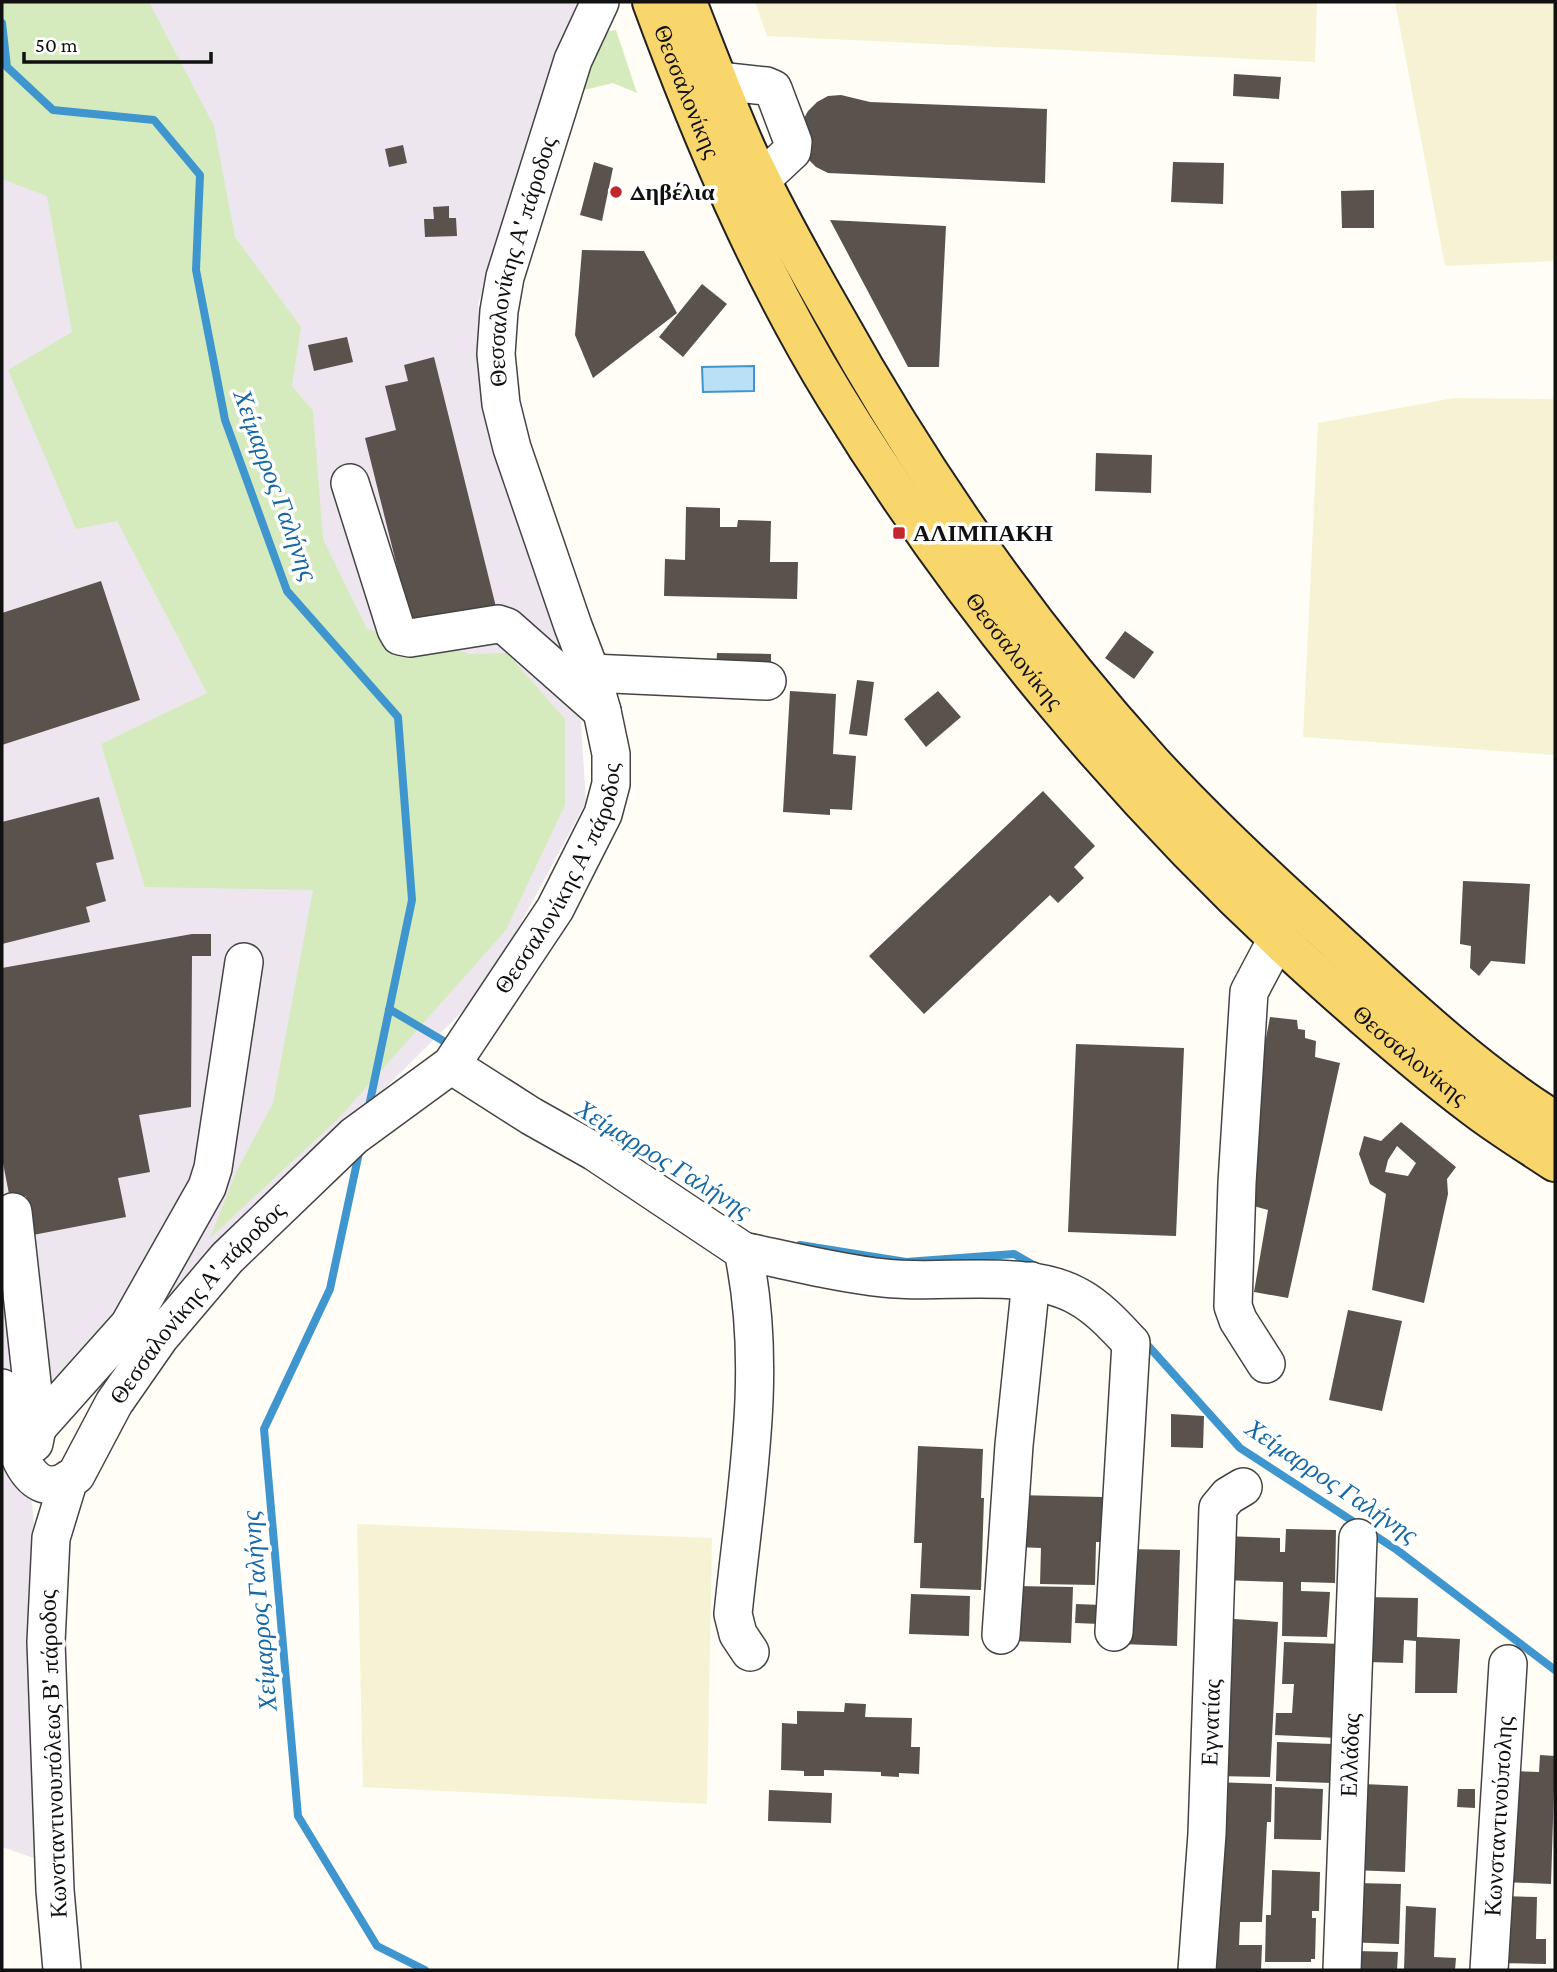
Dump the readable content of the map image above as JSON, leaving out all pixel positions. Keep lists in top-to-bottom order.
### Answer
{
  "streets": {
    "main road": ["Θεσσαλονίκης"],
    "street": [
      "Θεσσαλονίκης Α' πάροδος",
      "Εγνατίας",
      "Κωνσταντινουπόλεως Β' πάροδος",
      "Ελλάδας",
      "Κωνσταντινούπολης"
    ]
  },
  "crossings": [
    ["Θεσσαλονίκης Α' πάροδος", "Κωνσταντινουπόλεως Β' πάροδος"]
  ],
  "water": ["Χείμαρρος Γαλήνης"],
  "places": {
    "other": ["Δηβέλια"],
    "transit": ["ΑΛΙΜΠΑΚΗ"]
  },
  "scale_bar": "50 m"
}
